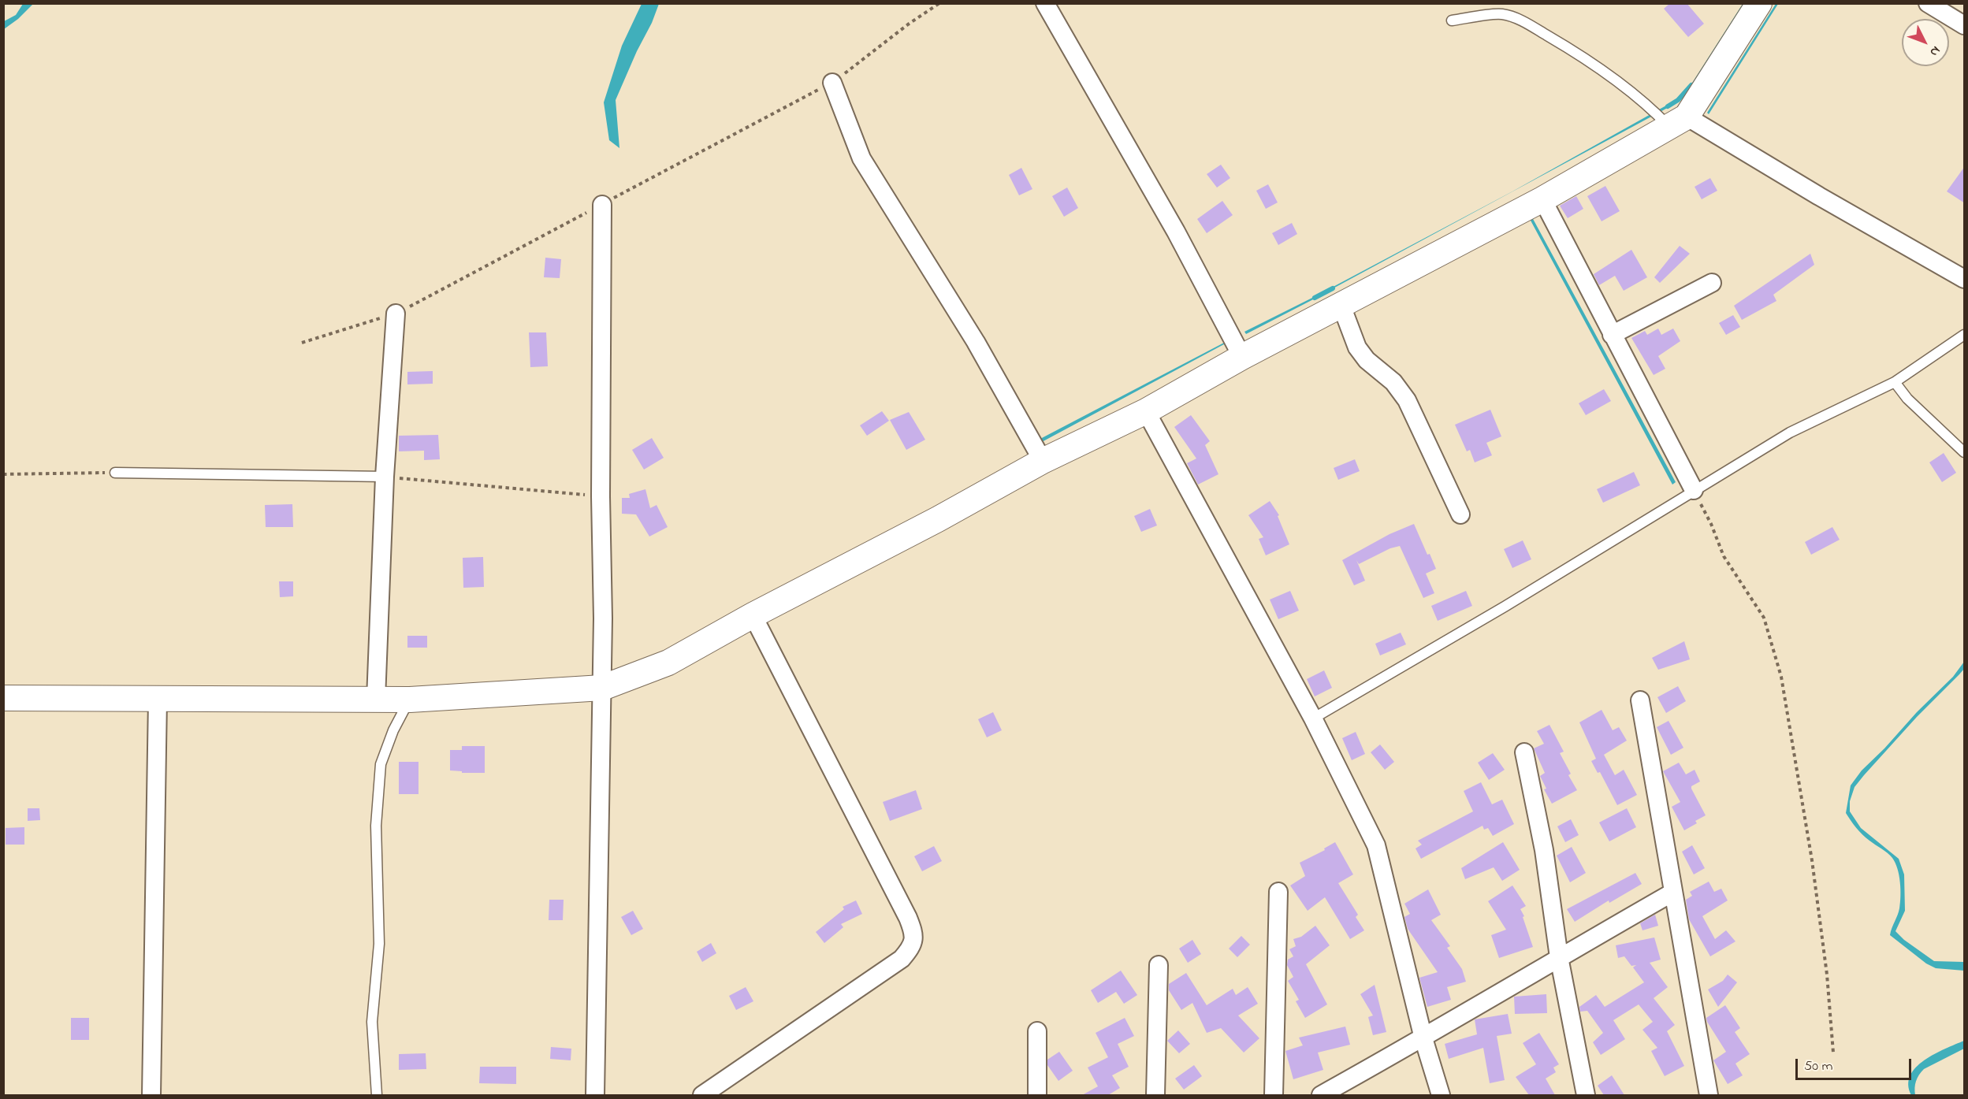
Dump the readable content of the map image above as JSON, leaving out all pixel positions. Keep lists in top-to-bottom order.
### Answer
{
  "scale_bar": "50 m",
  "north": "bottom right"
}
